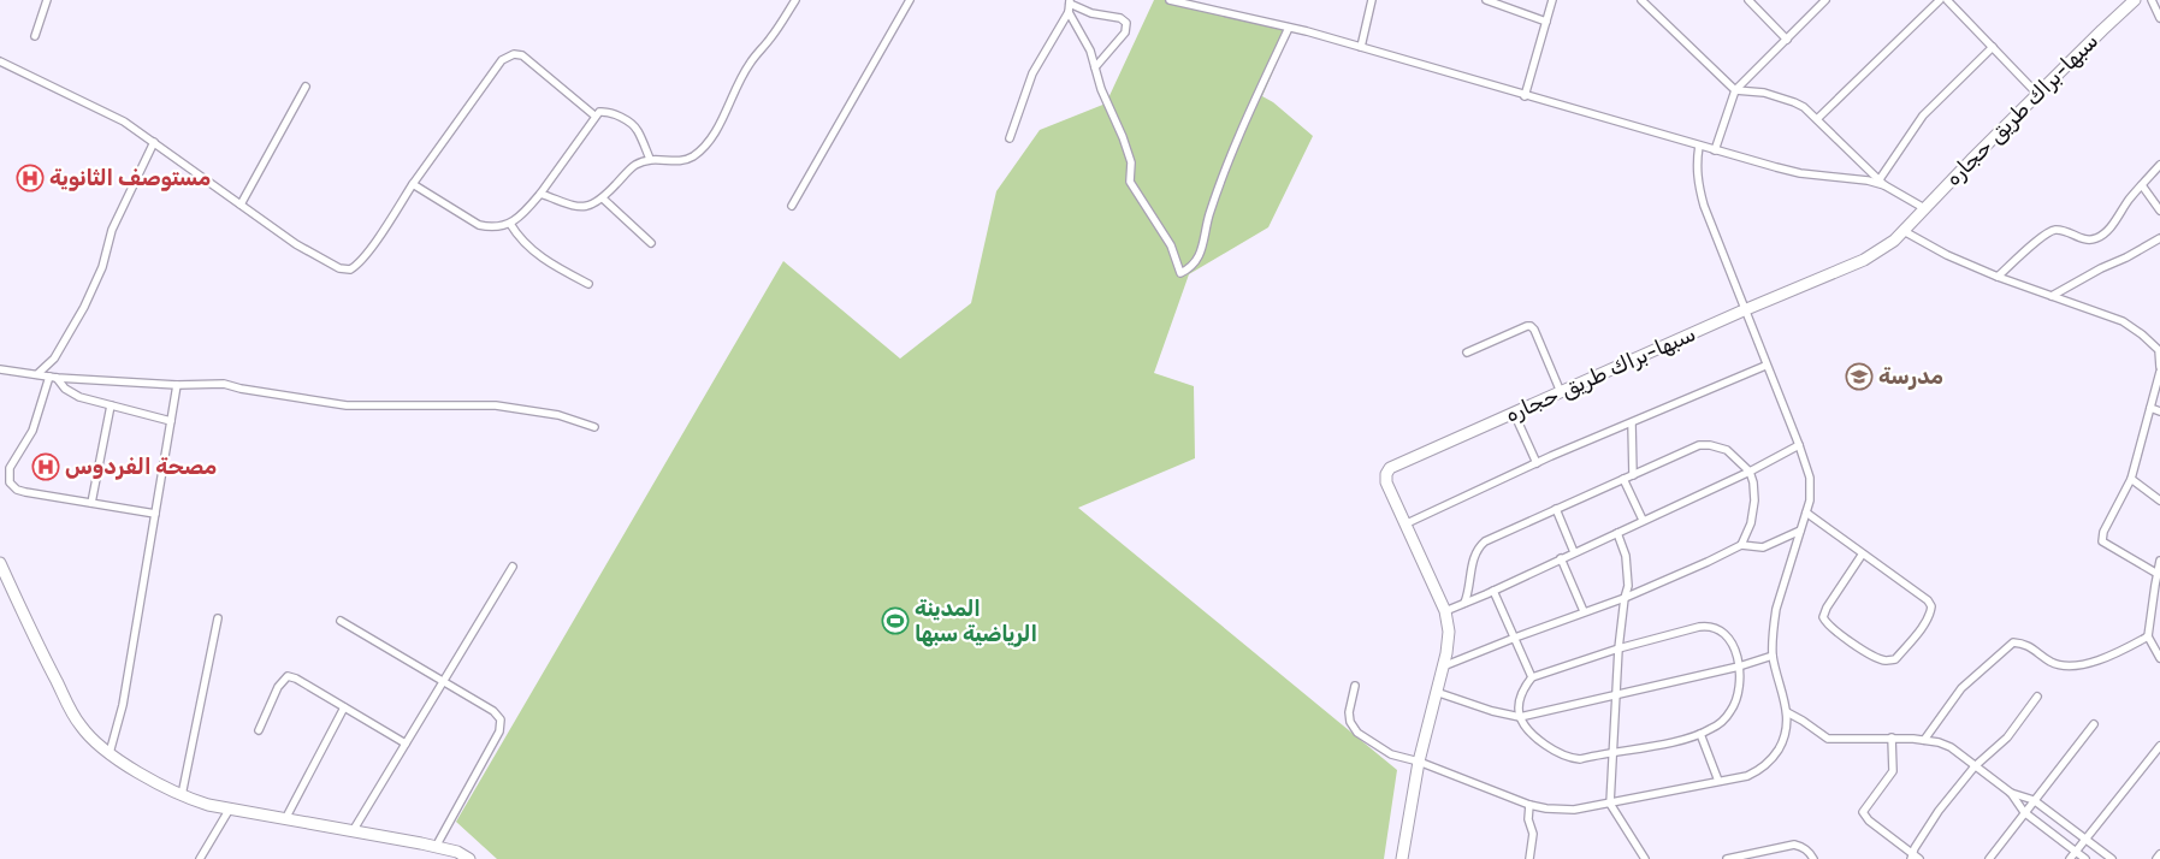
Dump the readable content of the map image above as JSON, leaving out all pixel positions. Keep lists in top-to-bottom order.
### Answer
{
  "streets": {
    "main road": ["سبها-براك طريق حجاره"]
  },
  "places": {
    "hospital": ["مستوصف الثانوية", "مصحة الفردوس"],
    "school or university": ["مدرسة"],
    "sports": ["المدينة الرياضية سبها"]
  }
}
